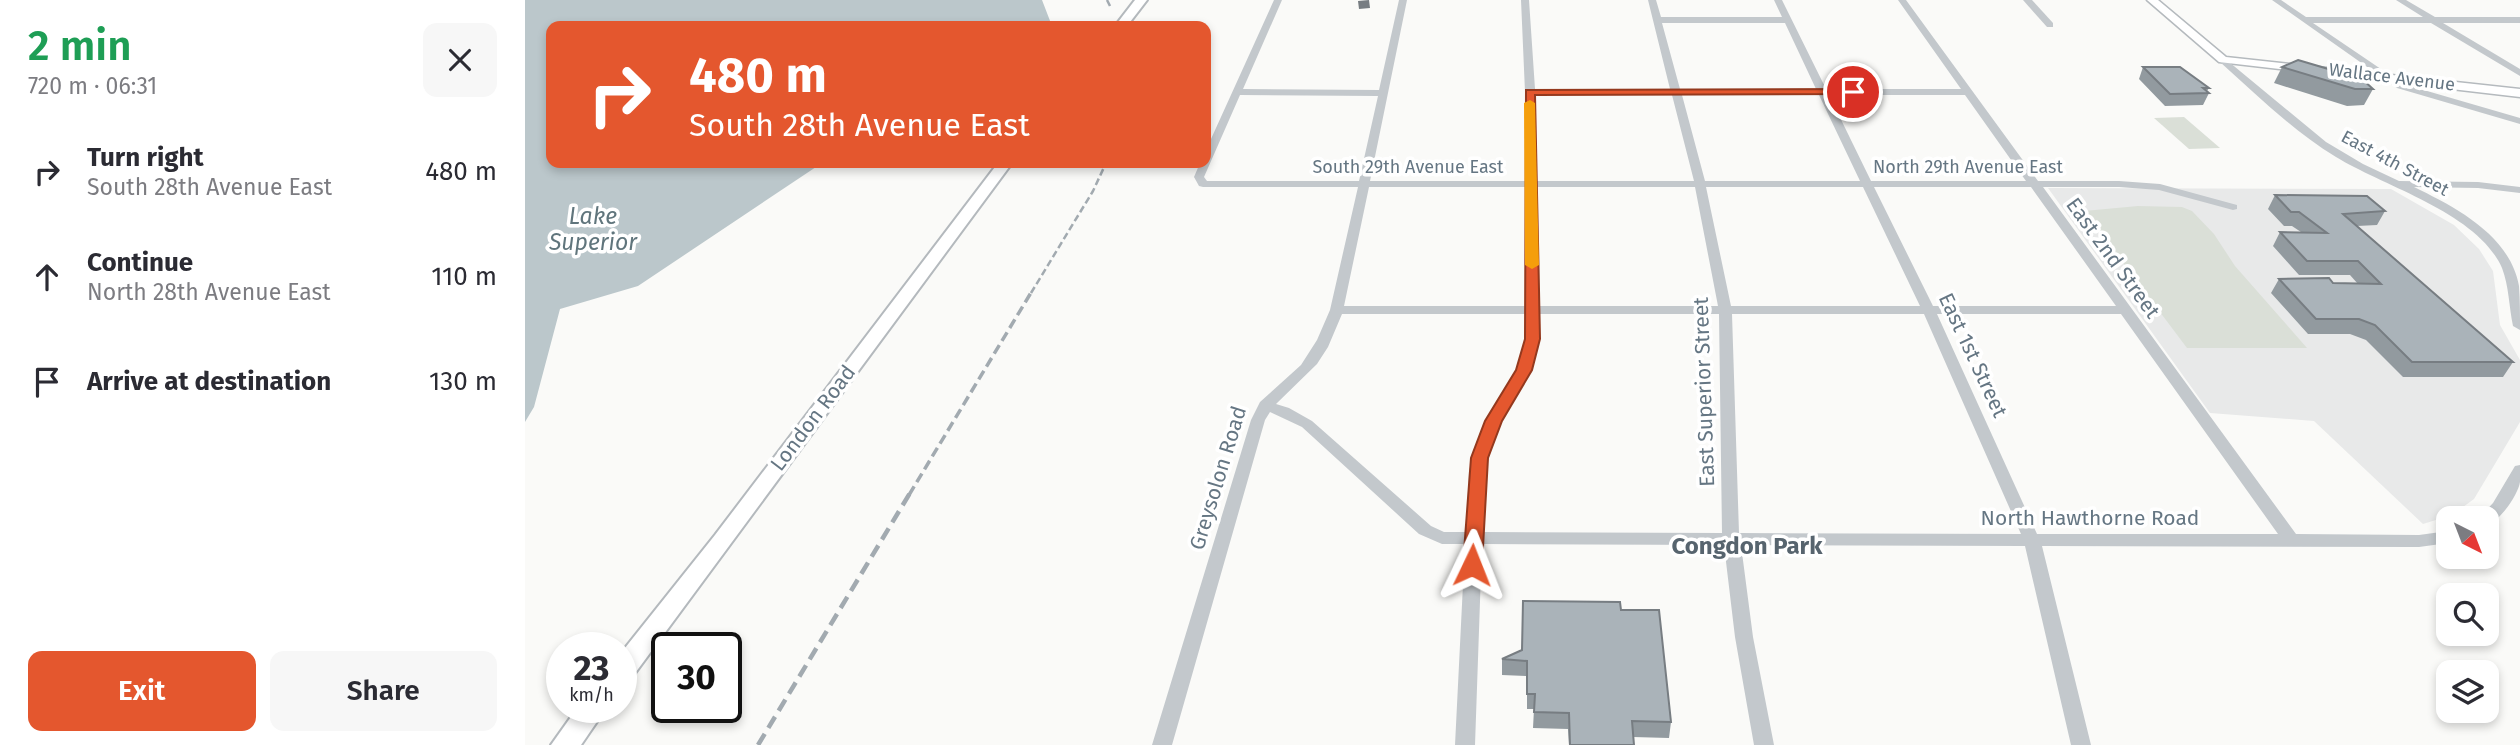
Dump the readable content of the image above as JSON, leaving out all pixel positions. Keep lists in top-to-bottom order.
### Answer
{
  "streets": {
    "highway": ["London Road"],
    "main road": ["Wallace Avenue", "East 4th Street"],
    "street": [
      "South 29th Avenue East",
      "North 29th Avenue East",
      "East 2nd Street",
      "East 1st Street",
      "East Superior Street",
      "Greysolon Road",
      "North Hawthorne Road"
    ]
  },
  "crossings": [
    ["Wallace Avenue", "East 4th Street"],
    ["South 29th Avenue East", "North 29th Avenue East"],
    ["South 29th Avenue East", "East Superior Street"],
    ["South 29th Avenue East", "Greysolon Road"],
    ["North 29th Avenue East", "East 2nd Street"],
    ["North 29th Avenue East", "East 1st Street"],
    ["North 29th Avenue East", "East Superior Street"],
    ["East 2nd Street", "North Hawthorne Road"],
    ["East 1st Street", "North Hawthorne Road"],
    ["East Superior Street", "North Hawthorne Road"],
    ["Greysolon Road", "North Hawthorne Road"]
  ],
  "districts": ["Congdon Park"],
  "water": ["Lake Superior"],
  "north": "bottom right",
  "page": {
    "heading": ["2 min", "720 m · 06:31"],
    "turn": ["480 m", "South 28th Avenue East"],
    "list": [
      {
        "name": "Turn right",
        "note": "South 28th Avenue East",
        "value": "480 m"
      },
      {
        "name": "Continue",
        "note": "North 28th Avenue East",
        "value": "110 m"
      },
      {
        "name": "Arrive at destination",
        "value": "130 m"
      }
    ],
    "speed": "23 km/h",
    "limit": "30",
    "buttons": ["Exit", "Share"]
  }
}
